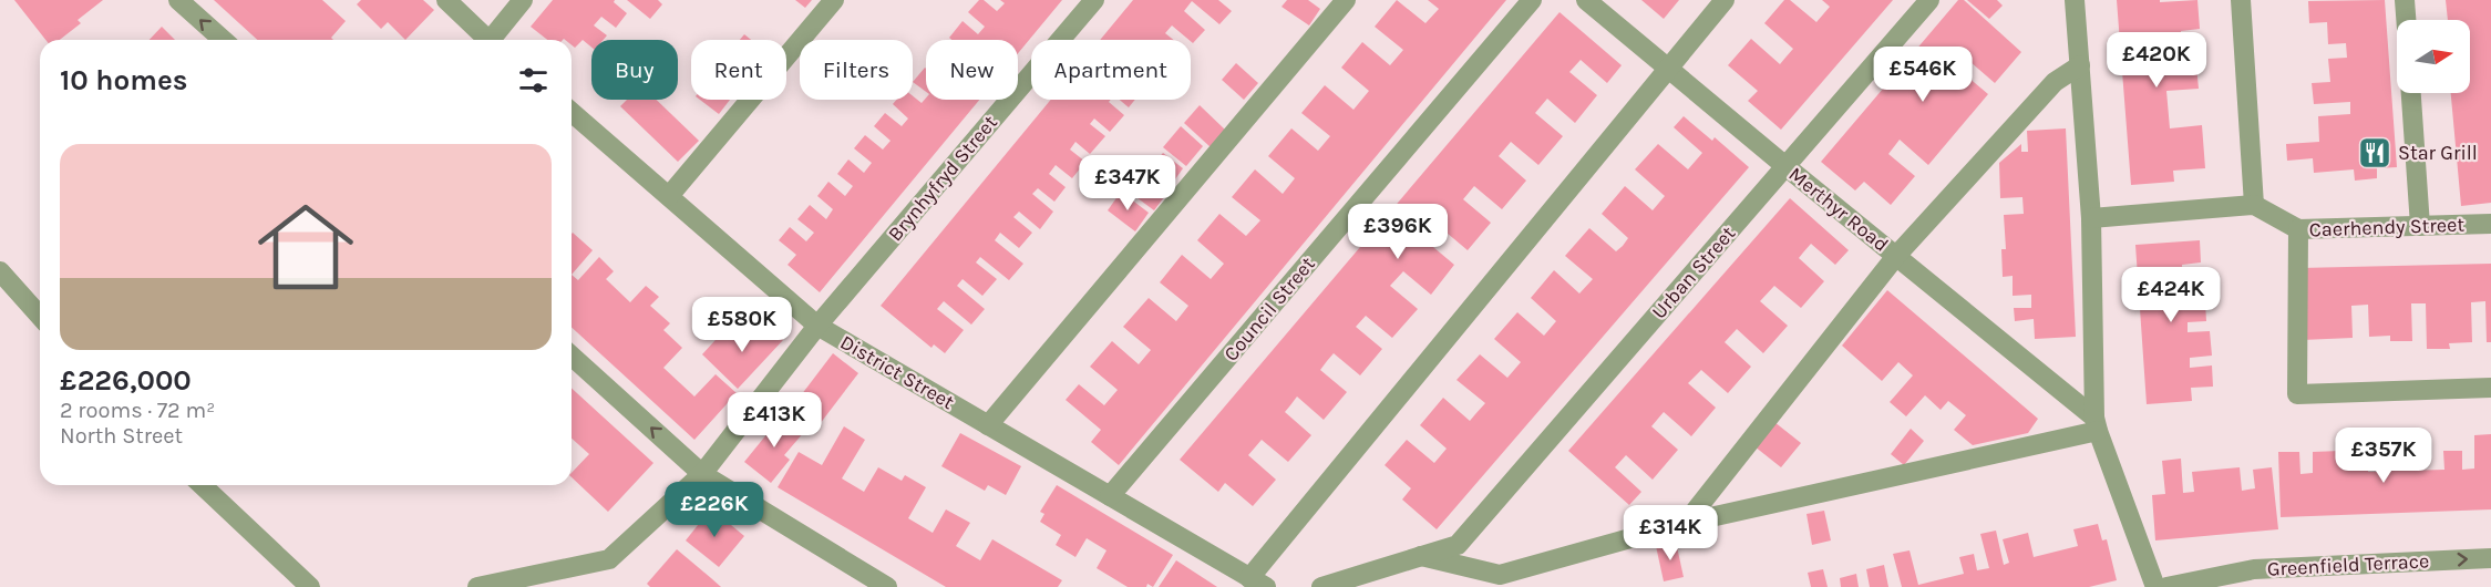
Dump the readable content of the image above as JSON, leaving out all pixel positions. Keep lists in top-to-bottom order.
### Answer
{
  "streets": {
    "street": [
      "Brynhyfryd Street",
      "Merthyr Road",
      "Caerhendy Street",
      "Urban Street",
      "Council Street",
      "District Street",
      "Greenfield Terrace"
    ]
  },
  "crossings": [
    ["Brynhyfryd Street", "District Street"],
    ["Merthyr Road", "Urban Street"],
    ["Council Street", "District Street"]
  ],
  "one_way": ["Greenfield Terrace"],
  "places": {
    "restaurant": ["Star Grill"]
  },
  "north": "right",
  "page": {
    "price": [
      "£420K",
      "£546K",
      "£347K",
      "£396K",
      "£424K",
      "£580K",
      "£413K",
      "£357K",
      "£226K",
      "£314K"
    ],
    "chip": [
      "Buy",
      "Rent",
      "Filters",
      "New",
      "Apartment"
    ],
    "heading": "10 homes",
    "list": [
      {
        "name": "£226,000",
        "note": "2 rooms · 72 m² · North Street"
      }
    ]
  }
}
